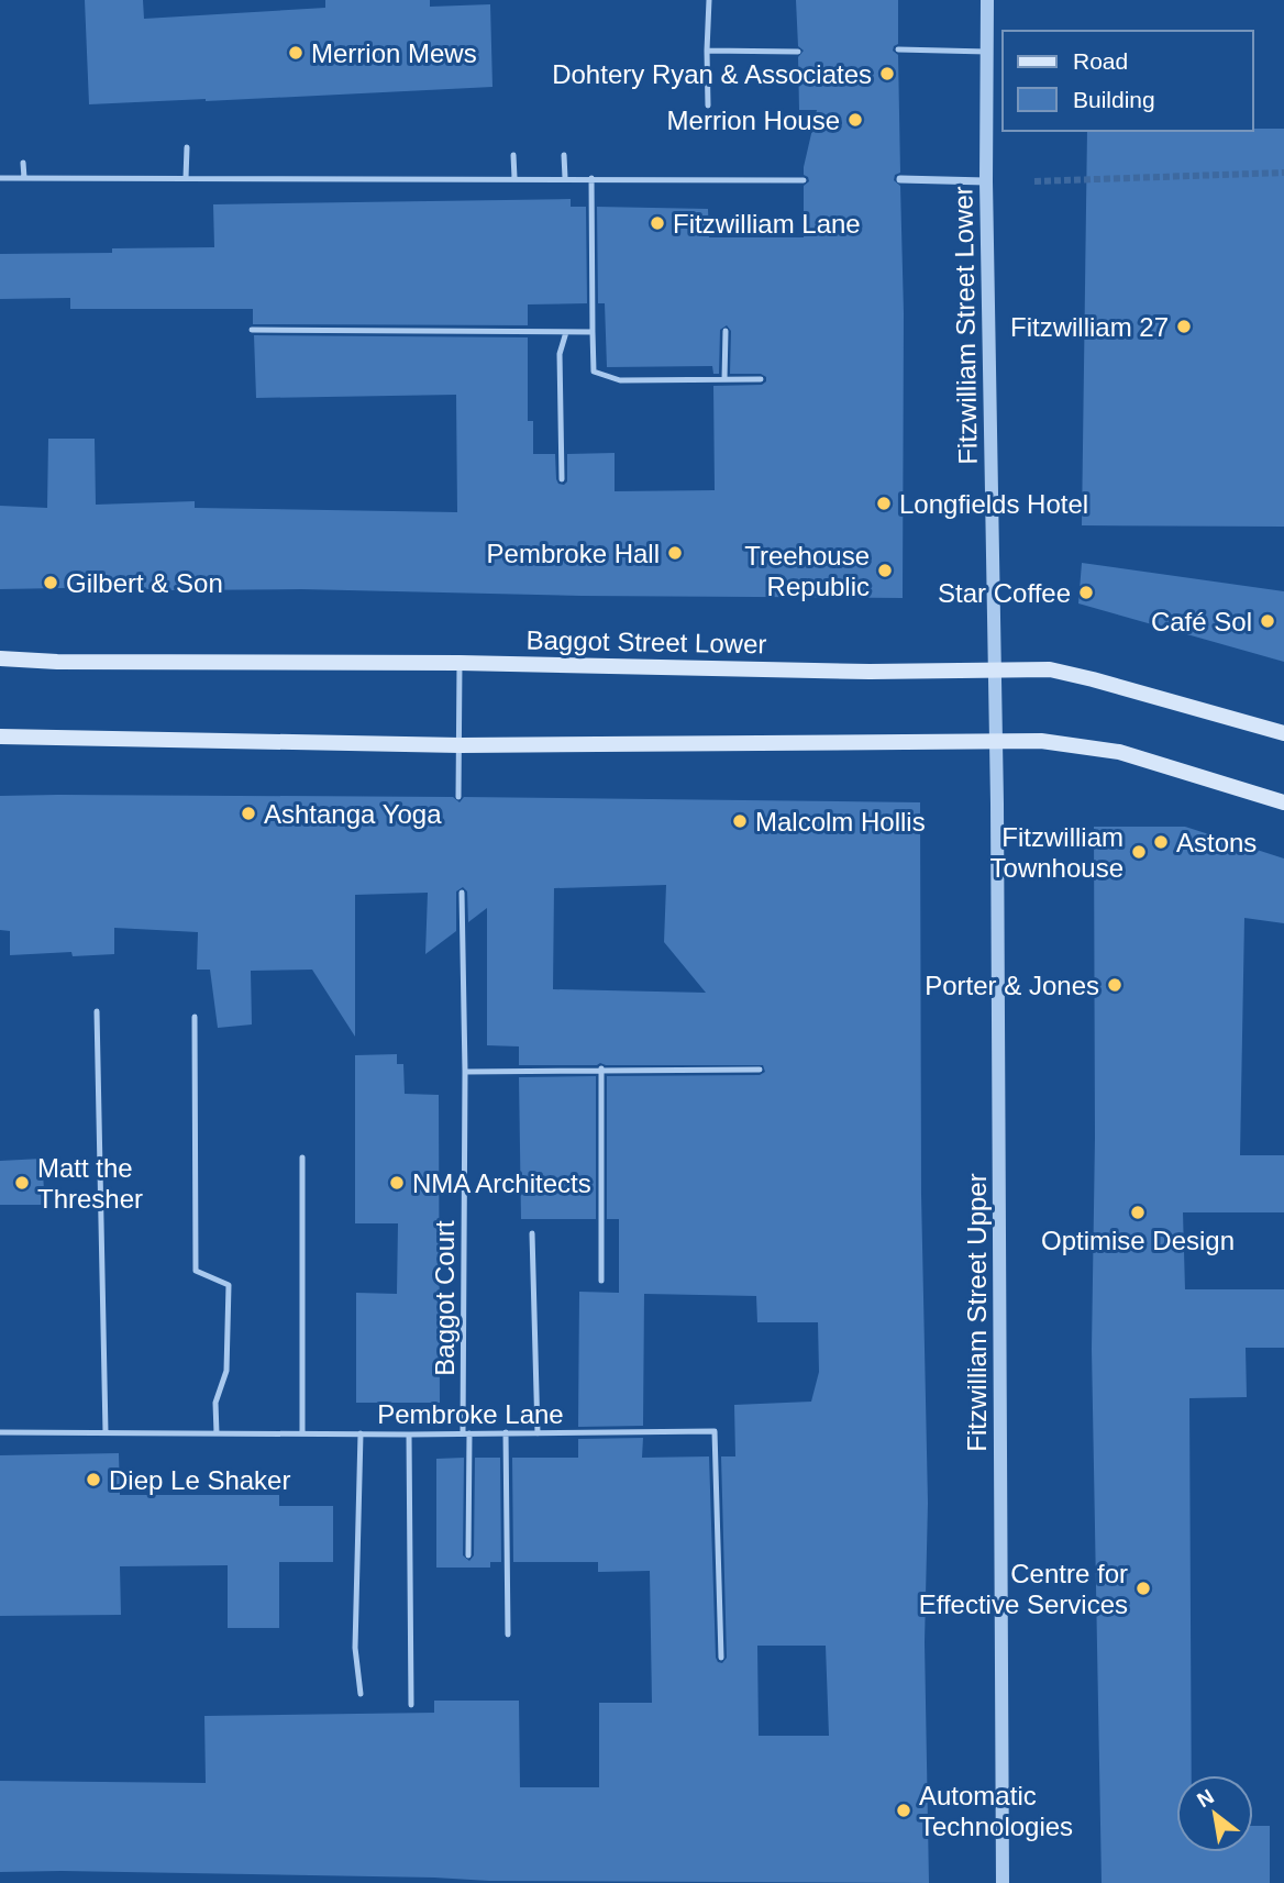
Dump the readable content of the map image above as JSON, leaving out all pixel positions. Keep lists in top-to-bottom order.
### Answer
{
  "streets": {
    "main road": ["Baggot Street Lower"],
    "street": ["Fitzwilliam Street Lower", "Fitzwilliam Street Upper"],
    "lane": ["Baggot Court", "Pembroke Lane"]
  },
  "crossings": [
    ["Fitzwilliam Street Lower", "Baggot Street Lower"],
    ["Fitzwilliam Street Lower", "Fitzwilliam Street Upper"],
    ["Baggot Court", "Pembroke Lane"]
  ],
  "places": [
    "Merrion Mews",
    "Dohtery Ryan & Associates",
    "Merrion House",
    "Fitzwilliam Lane",
    "Fitzwilliam 27",
    "Longfields Hotel",
    "Pembroke Hall",
    "Treehouse Republic",
    "Gilbert & Son",
    "Star Coffee",
    "Café Sol",
    "Ashtanga Yoga",
    "Malcolm Hollis",
    "Astons",
    "Fitzwilliam Townhouse",
    "Porter & Jones",
    "Matt the Thresher",
    "NMA Architects",
    "Optimise Design",
    "Diep Le Shaker",
    "Centre for Effective Services",
    "Automatic Technologies"
  ],
  "legend": ["Road", "Building"],
  "north": "top left"
}
